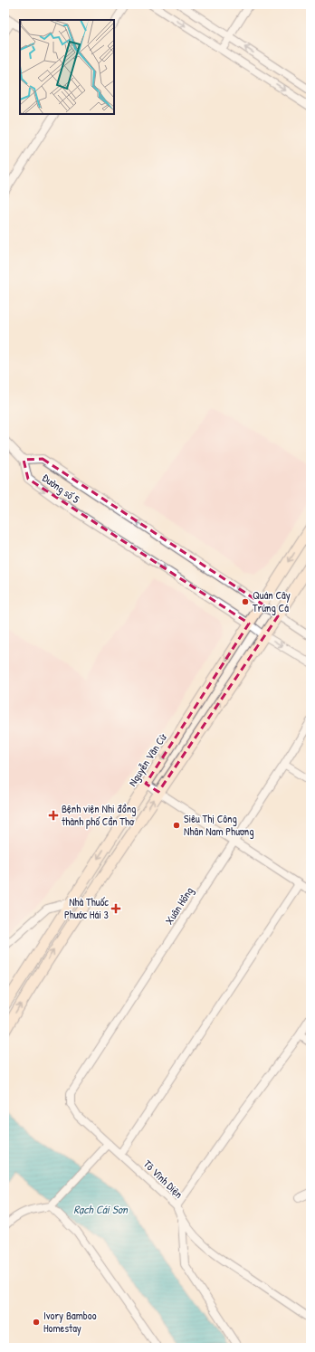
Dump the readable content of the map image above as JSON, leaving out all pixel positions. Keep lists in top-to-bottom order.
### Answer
{
  "streets": {
    "main road": ["Nguyễn Văn Cừ"],
    "street": ["Đường số 5", "Xuân Hồng", "Tô Vĩnh Diện"]
  },
  "crossings": [
    ["Đường số 5", "Nguyễn Văn Cừ"],
    ["Xuân Hồng", "Tô Vĩnh Diện"]
  ],
  "water": ["Rạch Cái Sơn"],
  "places": {
    "other": ["Quán Cây Trứng Cá", "Siêu Thị Công Nhân Nam Phương", "Ivory Bamboo Homestay"],
    "health": ["Bệnh viện Nhi đồng thành phố Cần Thơ", "Nhà Thuốc Phước Hái 3"]
  }
}
